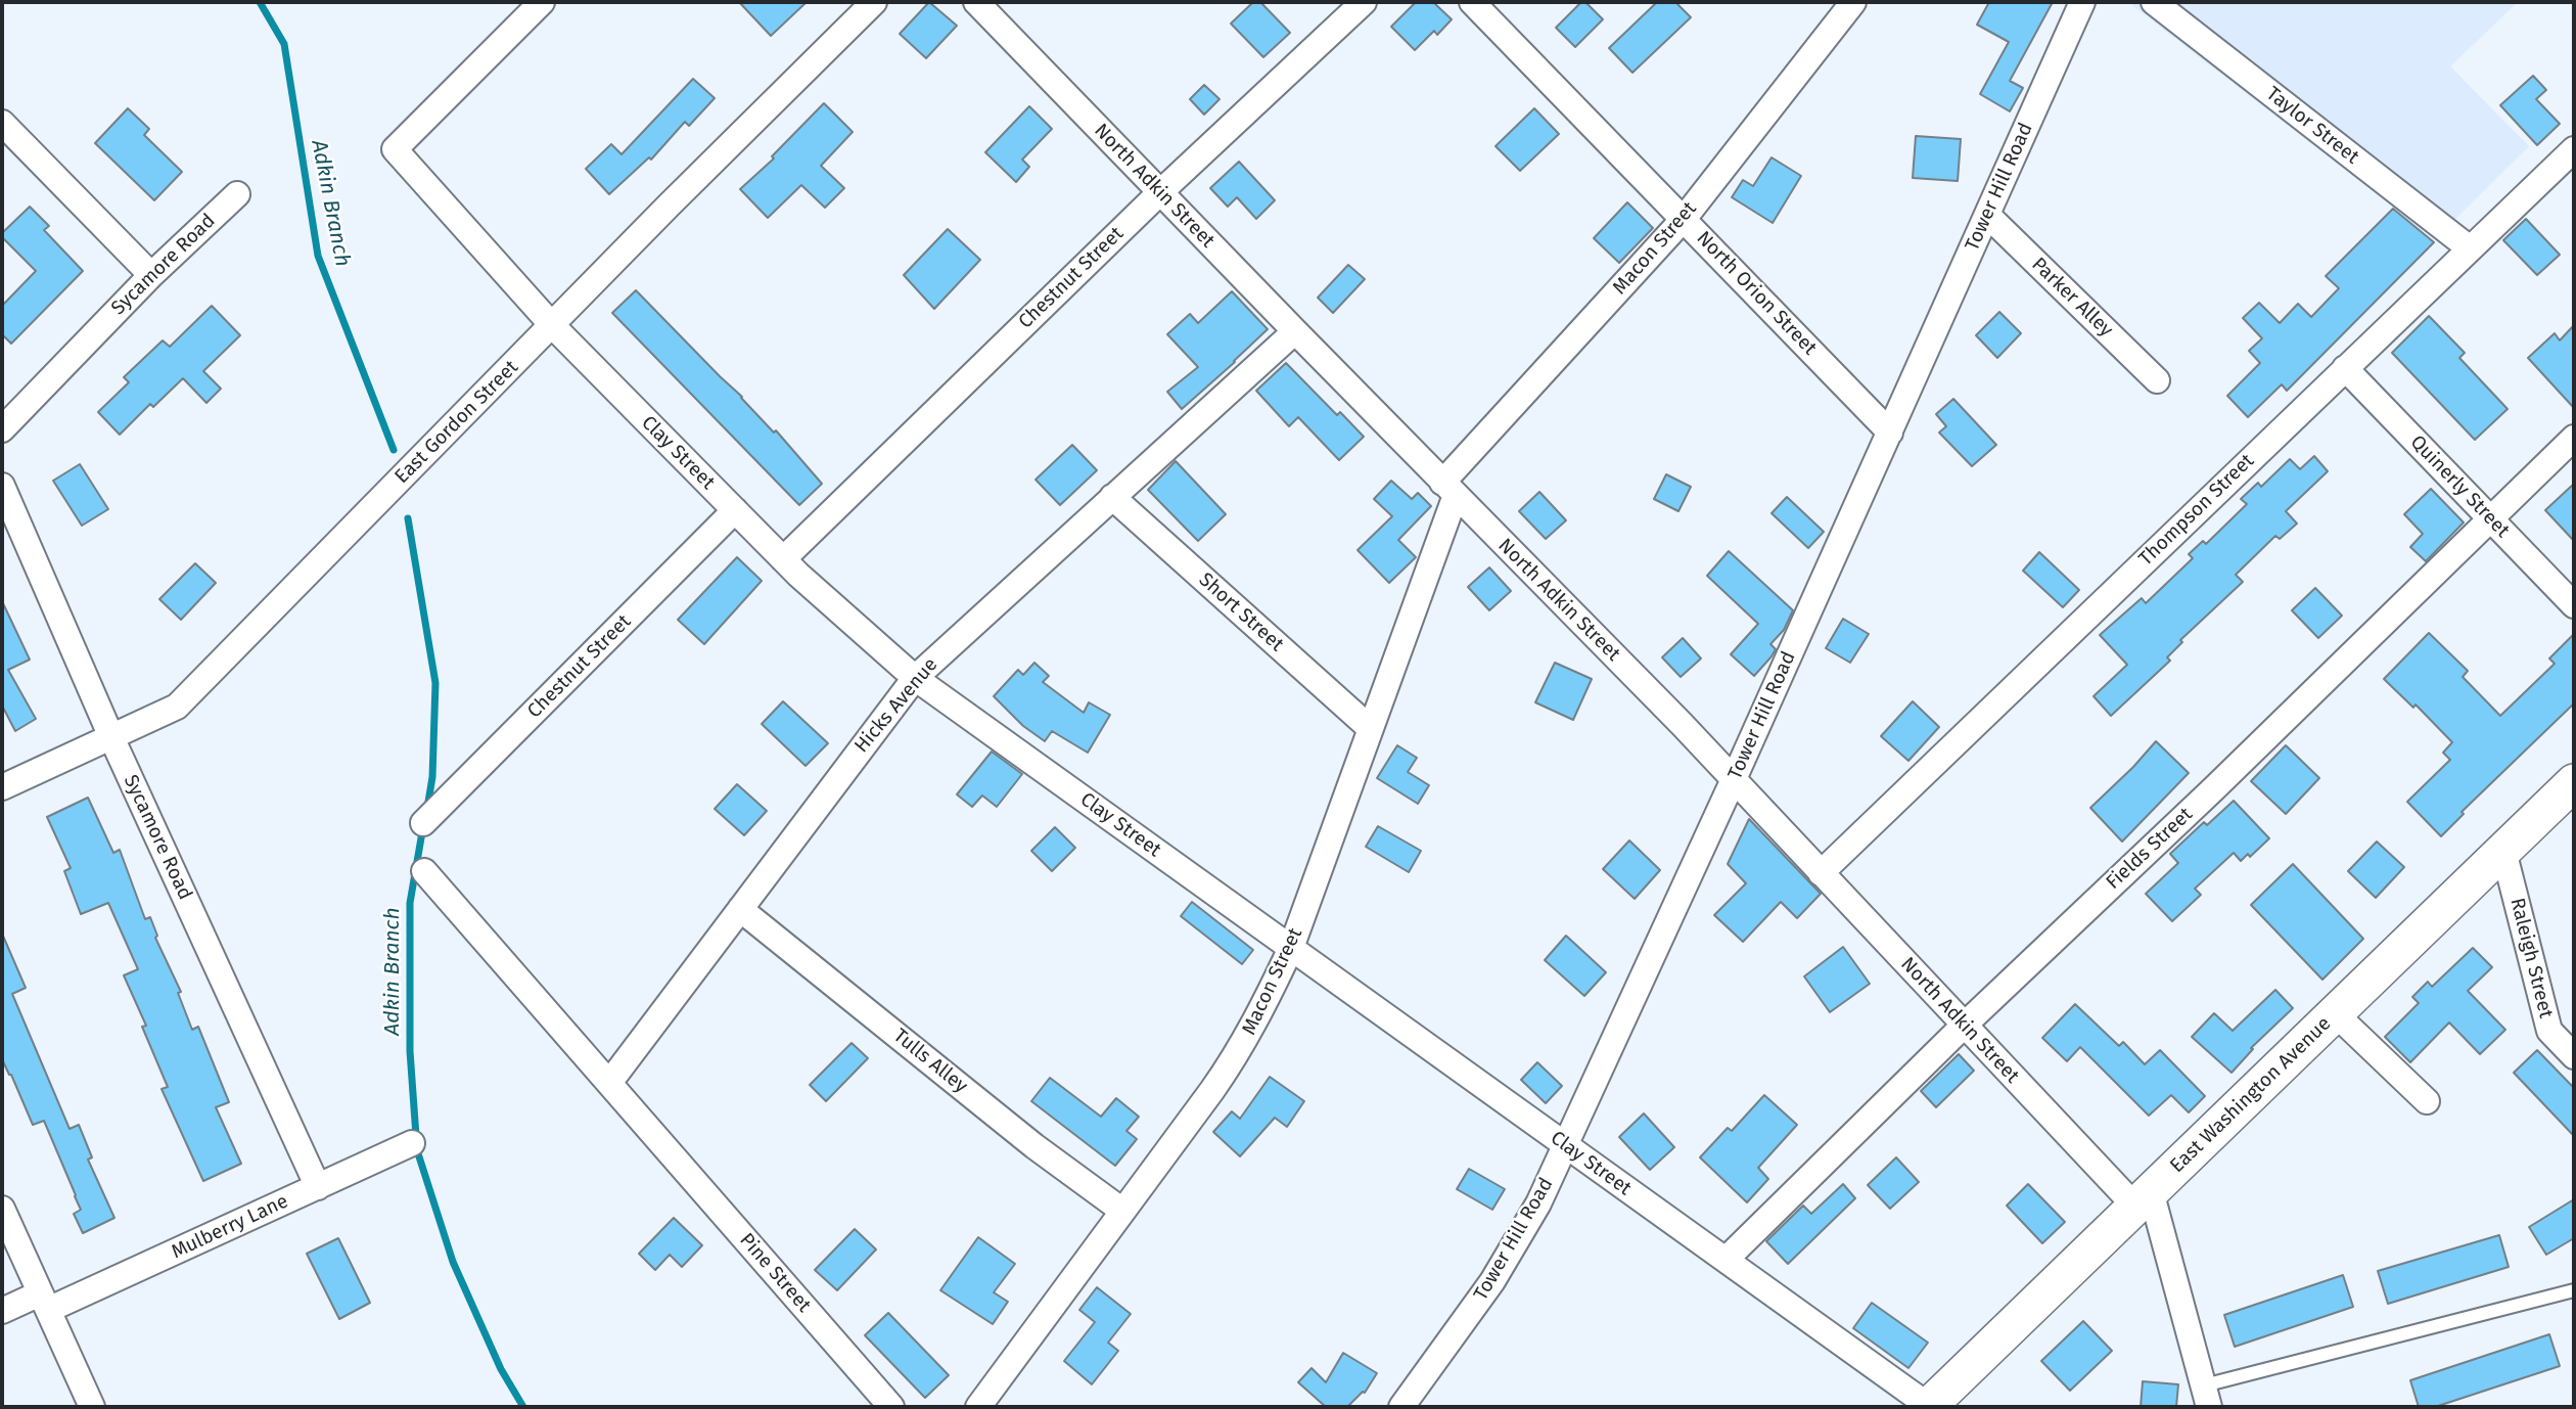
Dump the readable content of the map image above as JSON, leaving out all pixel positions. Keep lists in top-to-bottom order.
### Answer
{
  "streets": {
    "street": [
      "Taylor Street",
      "North Adkin Street",
      "Tower Hill Road",
      "Macon Street",
      "Sycamore Road",
      "Chestnut Street",
      "North Orion Street",
      "Parker Alley",
      "East Gordon Street",
      "Clay Street",
      "Quinerly Street",
      "Thompson Street",
      "Short Street",
      "Hicks Avenue",
      "Fields Street",
      "Raleigh Street",
      "Tulls Alley",
      "East Washington Avenue",
      "Mulberry Lane",
      "Pine Street"
    ]
  },
  "crossings": [
    ["Taylor Street", "Thompson Street"],
    ["North Adkin Street", "Tower Hill Road"],
    ["North Adkin Street", "Macon Street"],
    ["North Adkin Street", "Chestnut Street"],
    ["North Adkin Street", "Thompson Street"],
    ["North Adkin Street", "Hicks Avenue"],
    ["North Adkin Street", "Fields Street"],
    ["North Adkin Street", "East Washington Avenue"],
    ["Tower Hill Road", "North Orion Street"],
    ["Tower Hill Road", "Parker Alley"],
    ["Tower Hill Road", "Clay Street"],
    ["Macon Street", "North Orion Street"],
    ["Macon Street", "Clay Street"],
    ["Macon Street", "Short Street"],
    ["Macon Street", "Tulls Alley"],
    ["Sycamore Road", "East Gordon Street"],
    ["Sycamore Road", "Mulberry Lane"],
    ["Chestnut Street", "Clay Street"],
    ["East Gordon Street", "Clay Street"],
    ["Clay Street", "Hicks Avenue"],
    ["Clay Street", "Fields Street"],
    ["Clay Street", "East Washington Avenue"],
    ["Quinerly Street", "Thompson Street"],
    ["Quinerly Street", "Fields Street"],
    ["Short Street", "Hicks Avenue"],
    ["Hicks Avenue", "Tulls Alley"],
    ["Hicks Avenue", "Pine Street"],
    ["Raleigh Street", "East Washington Avenue"]
  ],
  "water": ["Adkin Branch"]
}
